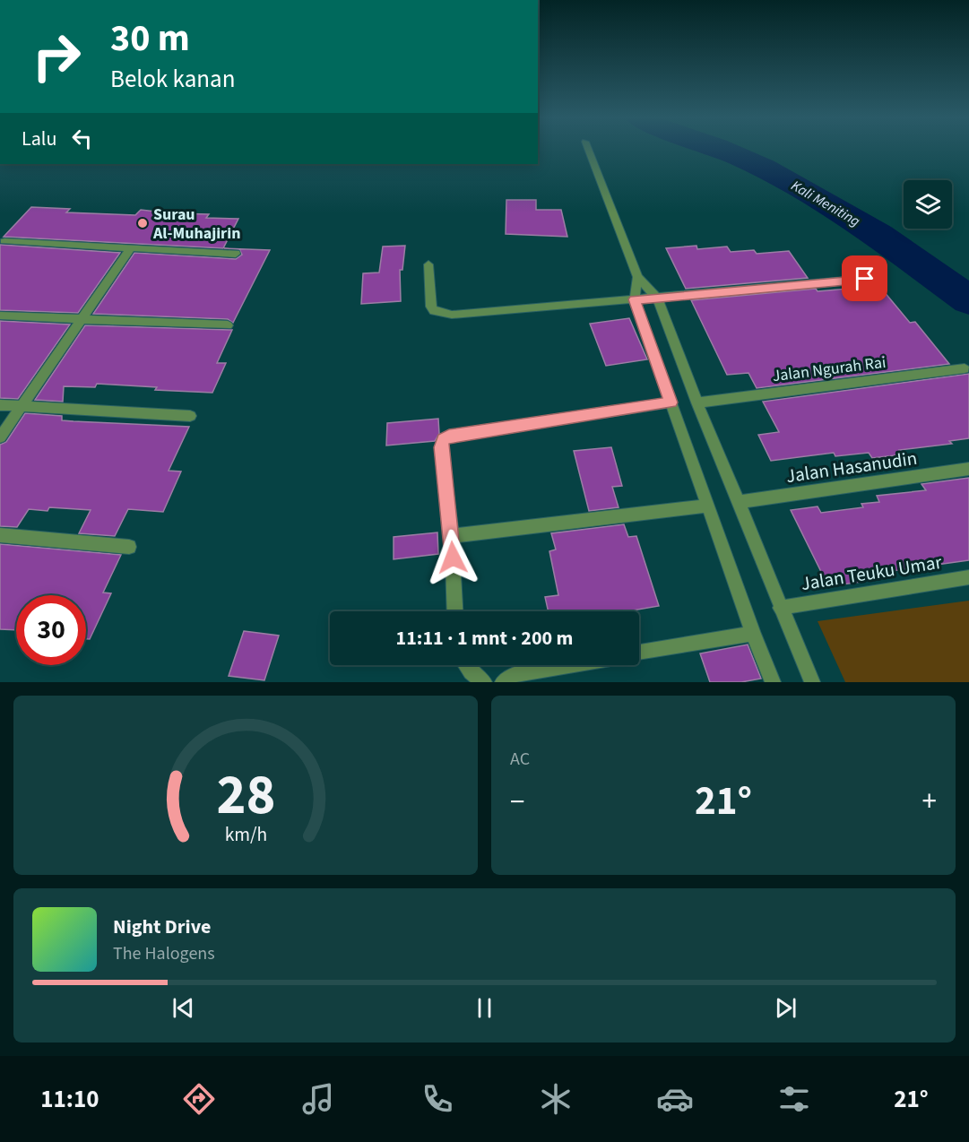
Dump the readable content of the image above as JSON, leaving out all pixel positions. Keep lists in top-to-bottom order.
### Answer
{
  "streets": {
    "street": ["Jalan Ngurah Rai", "Jalan Hasanudin", "Jalan Teuku Umar"]
  },
  "water": ["Kali Meniting"],
  "places": ["Surau Al-Muhajirin"],
  "page": {
    "turn": ["30 m", "Belok kanan"],
    "then": "Lalu",
    "limit": "30",
    "trip": "11:11 · 1 mnt · 200 m",
    "tile": "AC",
    "heat": ["−", "21°", "+"],
    "song": ["Night Drive", "The Halogens"],
    "tabs": ["11:10", "21°"],
    "gauge": ["28", "km/h"]
  }
}
